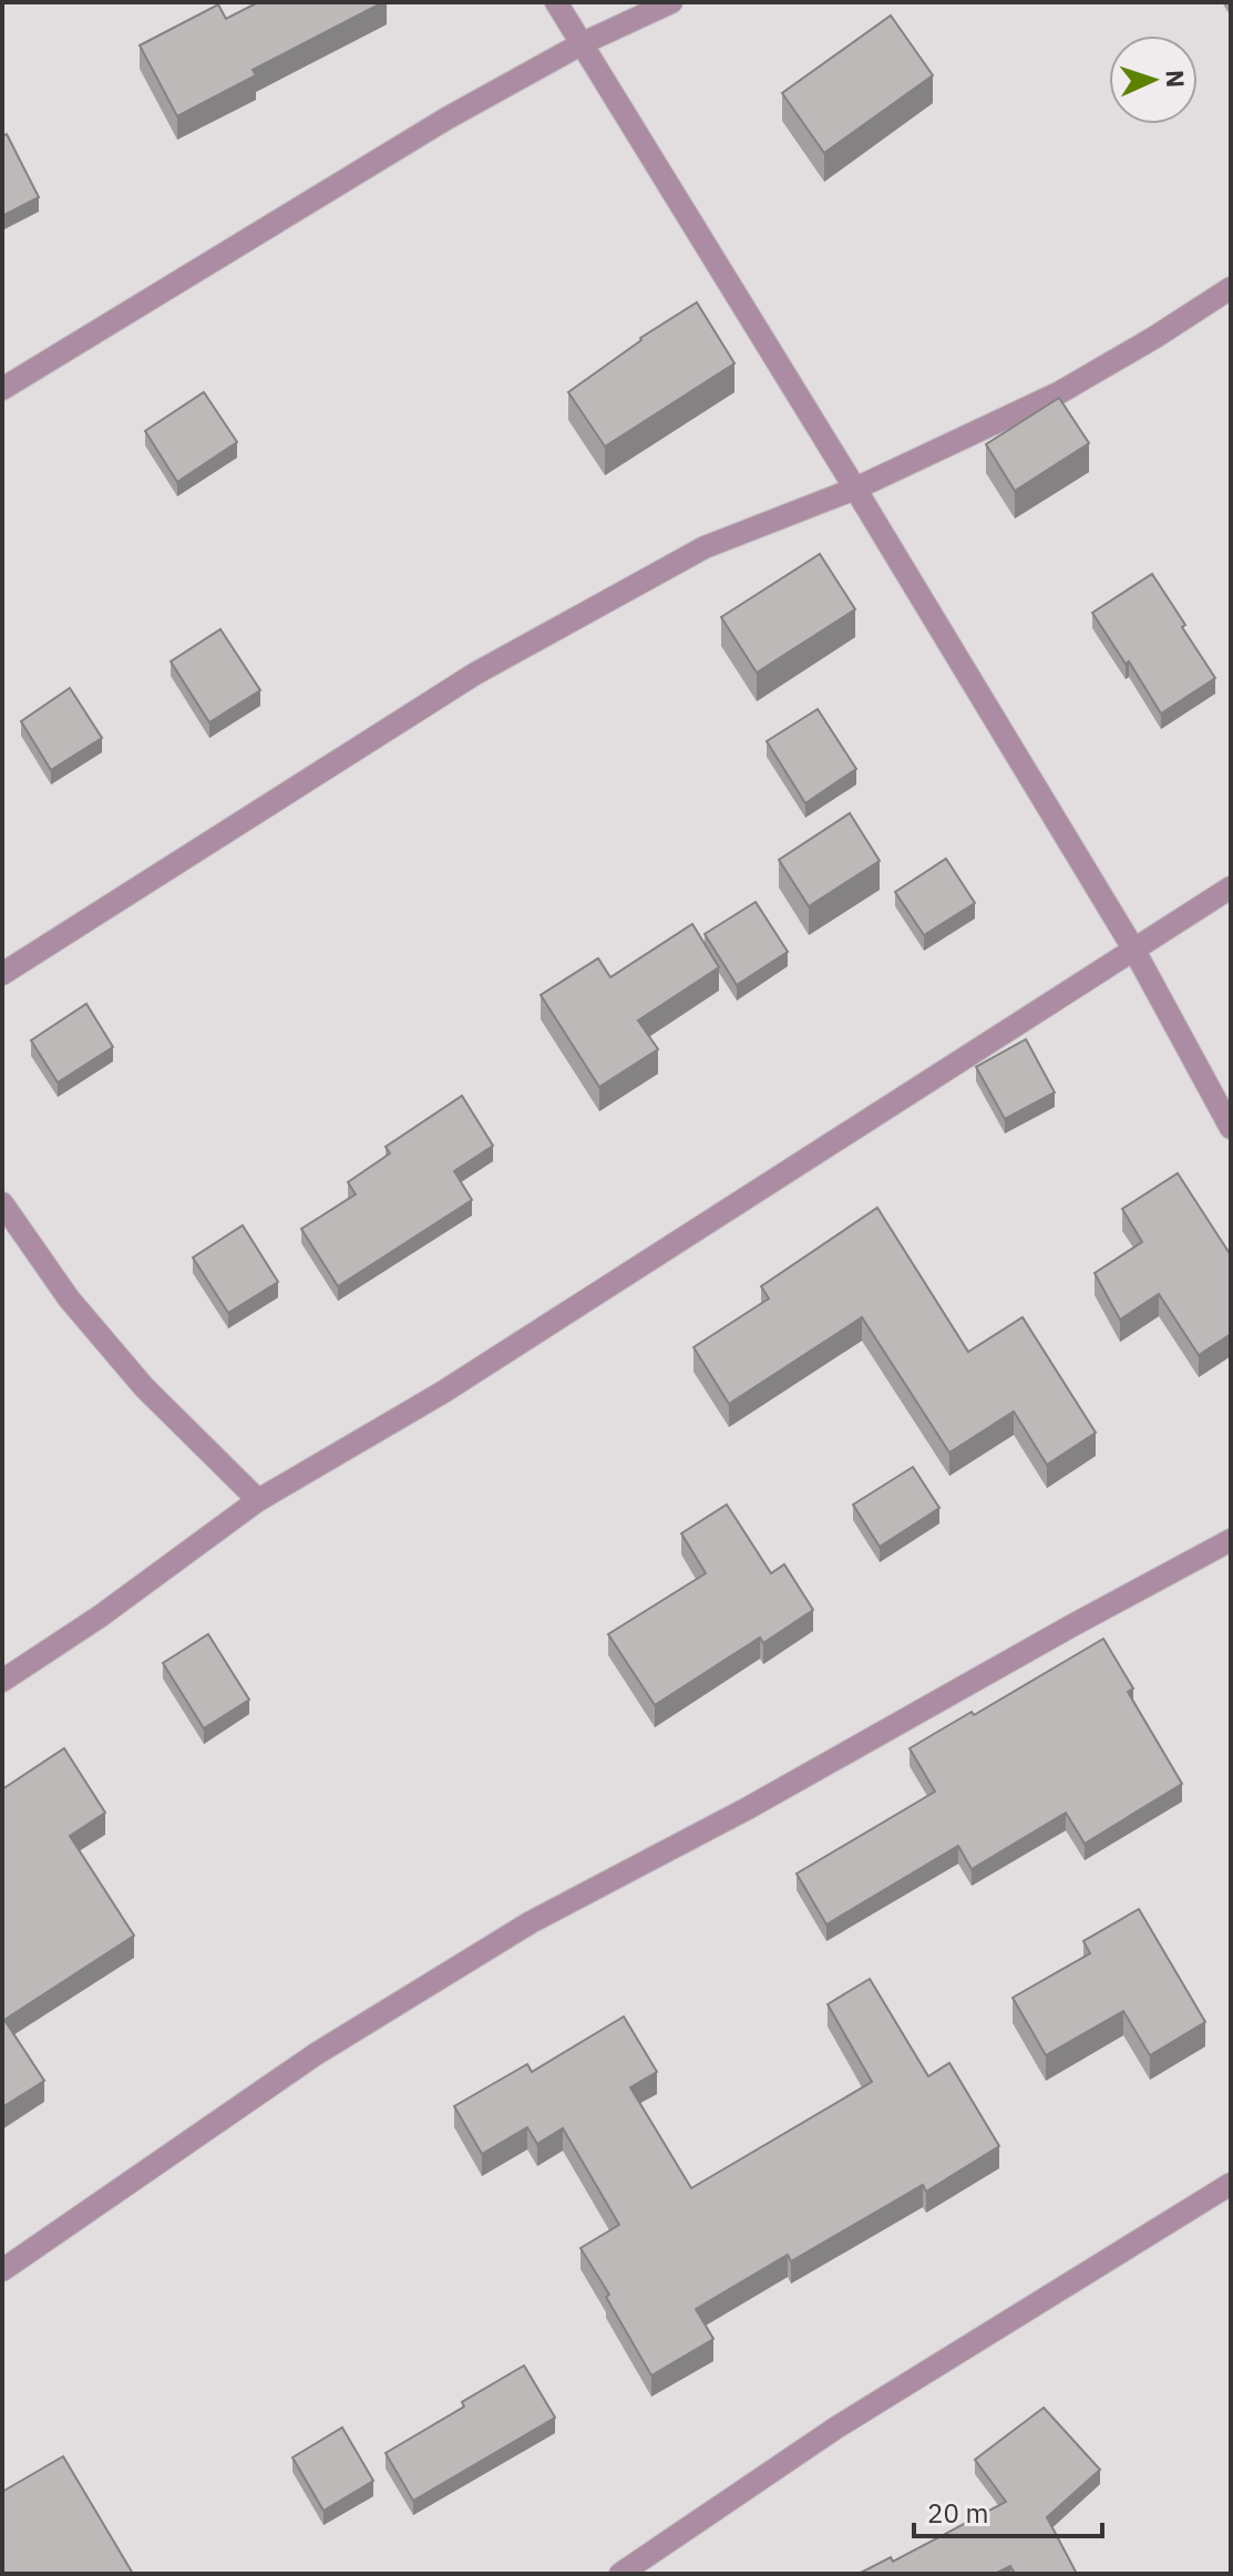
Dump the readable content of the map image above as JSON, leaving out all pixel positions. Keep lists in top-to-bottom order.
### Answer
{
  "scale_bar": "20 m",
  "north": "right"
}
